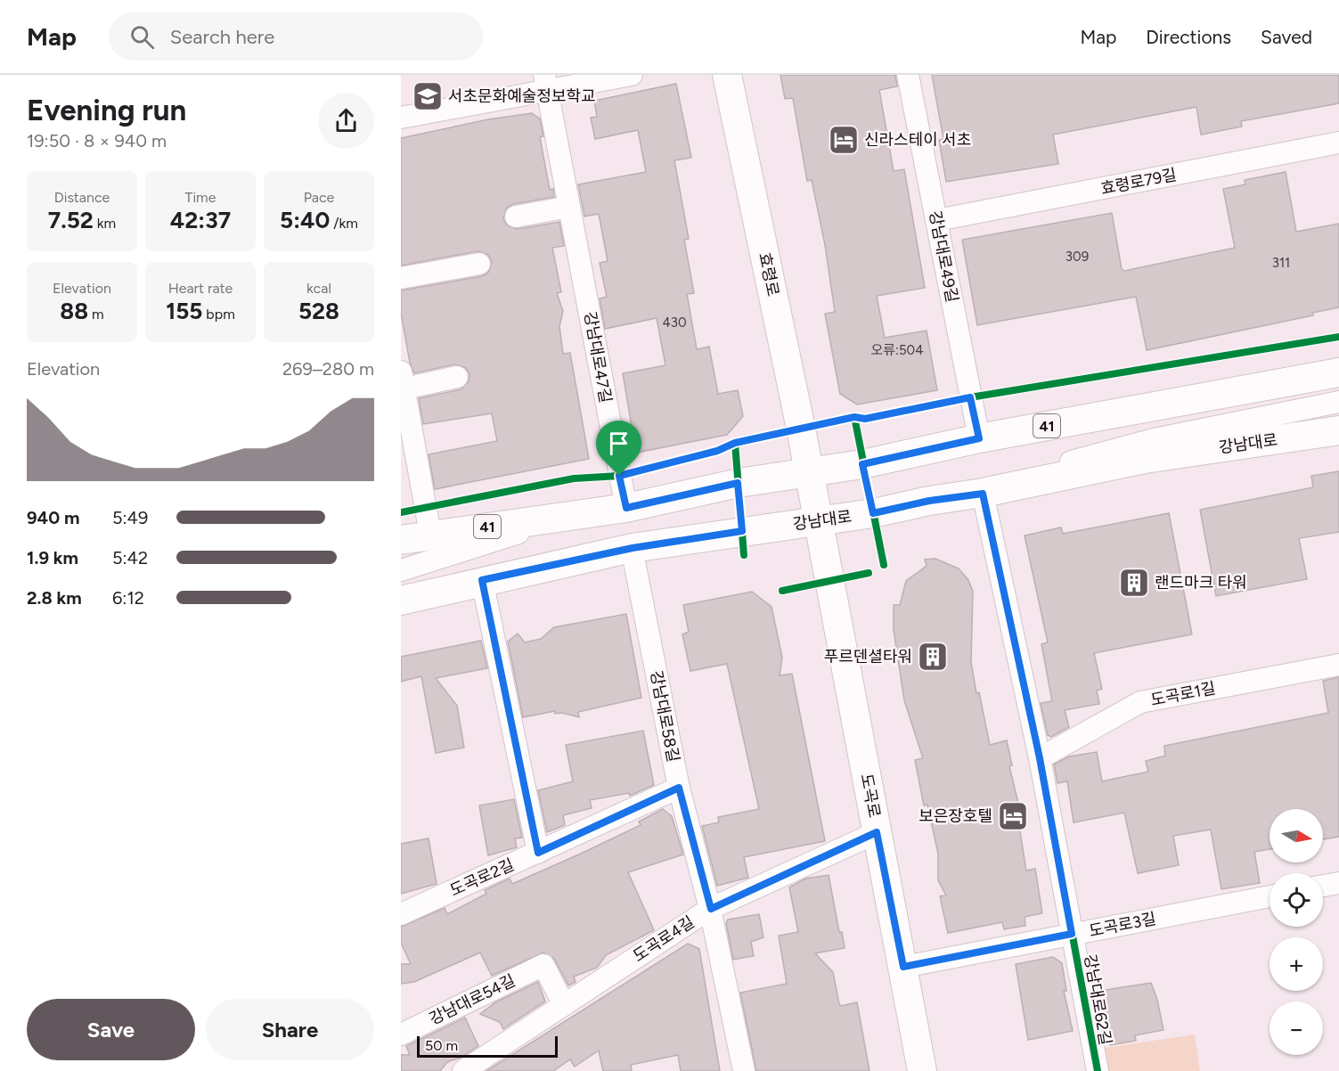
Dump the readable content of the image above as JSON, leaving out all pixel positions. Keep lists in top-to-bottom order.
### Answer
{
  "streets": {
    "main road": [
      "효령로",
      "41",
      "강남대로",
      "도곡로"
    ],
    "street": [
      "효령로79길",
      "강남대로49길",
      "강남대로47길",
      "도곡로1길",
      "강남대로58길",
      "도곡로2길",
      "도곡로3길",
      "도곡로4길",
      "강남대로54길",
      "강남대로62길"
    ]
  },
  "crossings": [
    ["효령로79길", "강남대로49길"],
    ["강남대로49길", "41"],
    ["효령로", "41"],
    ["효령로", "강남대로"],
    ["효령로", "도곡로"],
    ["강남대로47길", "41"],
    ["강남대로", "강남대로58길"],
    ["강남대로", "도곡로"],
    ["강남대로", "강남대로62길"],
    ["도곡로1길", "강남대로62길"],
    ["강남대로58길", "도곡로2길"],
    ["강남대로58길", "도곡로4길"],
    ["도곡로", "도곡로3길"],
    ["도곡로", "도곡로4길"],
    ["도곡로3길", "강남대로62길"],
    ["도곡로4길", "강남대로54길"]
  ],
  "places": {
    "school or university": ["서초문화예술정보학교"],
    "hotel": ["신라스테이 서초", "보은장호텔"],
    "building": ["랜드마크 타워", "푸르덴셜타워"]
  },
  "house_numbers": [
    "309",
    "311",
    "430",
    "오류:504"
  ],
  "scale_bar": "50 m",
  "north": "right",
  "page": {
    "header": "Map",
    "search": "Search here",
    "nav": ["Map", "Directions", "Saved"],
    "heading": ["Evening run", "19:50 · 8 × 940 m"],
    "stats": [
      ["Distance", "7.52 km"],
      ["Time", "42:37"],
      ["Pace", "5:40 /km"],
      ["Elevation", "88 m"],
      ["Heart rate", "155 bpm"],
      ["kcal", "528"]
    ],
    "chart": ["Elevation", "269–280 m"],
    "list": [
      {
        "name": "940 m",
        "note": "5:49"
      },
      {
        "name": "1.9 km",
        "note": "5:42"
      },
      {
        "name": "2.8 km",
        "note": "6:12"
      }
    ],
    "map_buttons": ["+", "−"],
    "buttons": ["Save", "Share"],
    "scale": "50 m"
  }
}
